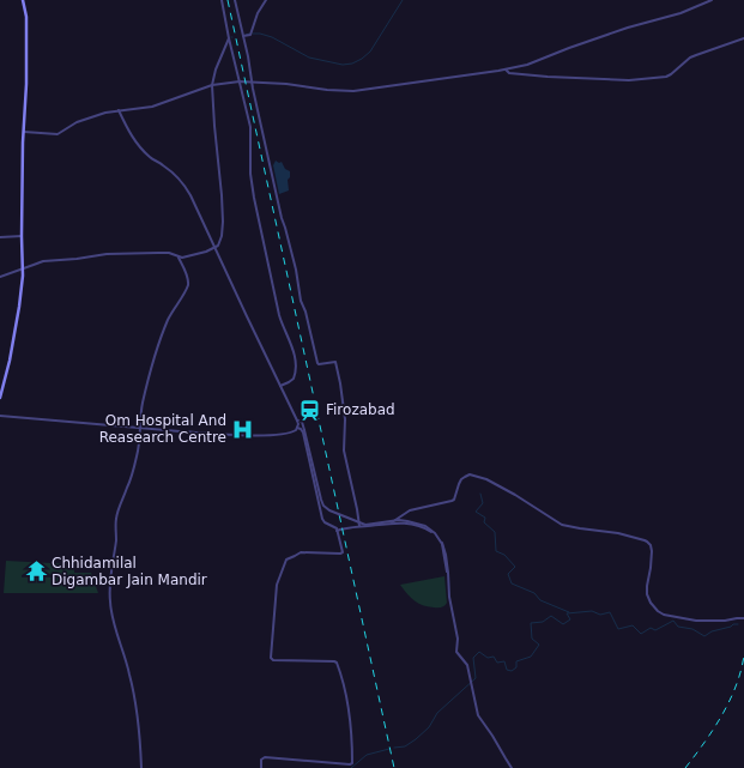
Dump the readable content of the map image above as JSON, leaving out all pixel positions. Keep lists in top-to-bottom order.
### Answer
{
  "places": {
    "station": ["Firozabad"],
    "hospital": ["Om Hospital And Reasearch Centre"],
    "temple": ["Chhidamilal Digambar Jain Mandir"]
  }
}
